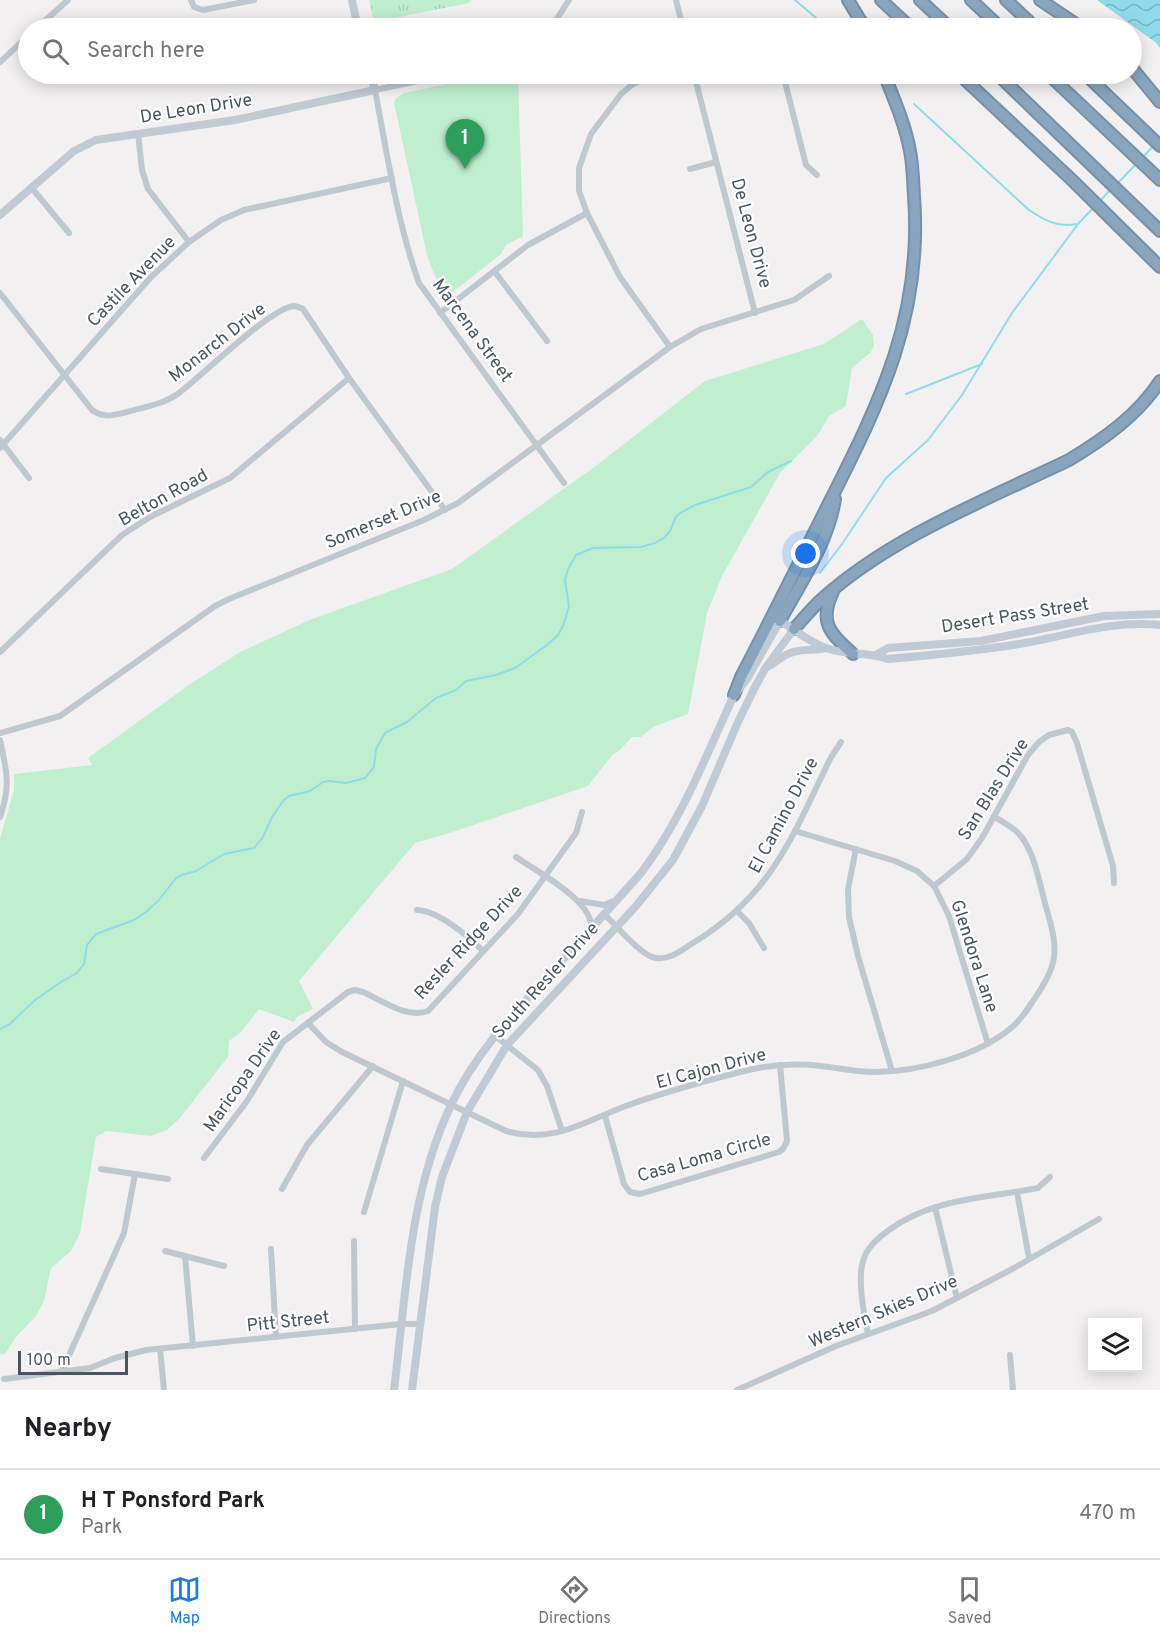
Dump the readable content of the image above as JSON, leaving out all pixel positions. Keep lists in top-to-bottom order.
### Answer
{
  "streets": {
    "main road": [
      "De Leon Drive",
      "Marcena Street",
      "Desert Pass Street",
      "South Resler Drive"
    ],
    "street": [
      "Castile Avenue",
      "Monarch Drive",
      "Belton Road",
      "Somerset Drive",
      "San Blas Drive",
      "El Camino Drive",
      "Resler Ridge Drive",
      "Glendora Lane",
      "El Cajon Drive",
      "Maricopa Drive",
      "Casa Loma Circle",
      "Western Skies Drive",
      "Pitt Street"
    ]
  },
  "crossings": [
    ["De Leon Drive", "Marcena Street"],
    ["De Leon Drive", "Somerset Drive"],
    ["Castile Avenue", "Marcena Street"],
    ["Castile Avenue", "Monarch Drive"],
    ["Marcena Street", "Somerset Drive"],
    ["Monarch Drive", "Belton Road"],
    ["Monarch Drive", "Somerset Drive"],
    ["Desert Pass Street", "South Resler Drive"],
    ["San Blas Drive", "Glendora Lane"],
    ["San Blas Drive", "El Cajon Drive"],
    ["El Camino Drive", "Glendora Lane"],
    ["El Camino Drive", "South Resler Drive"],
    ["Resler Ridge Drive", "El Cajon Drive"],
    ["Resler Ridge Drive", "Maricopa Drive"],
    ["Glendora Lane", "El Cajon Drive"],
    ["South Resler Drive", "El Cajon Drive"],
    ["South Resler Drive", "Pitt Street"],
    ["El Cajon Drive", "Maricopa Drive"],
    ["El Cajon Drive", "Casa Loma Circle"]
  ],
  "scale_bar": "100 m",
  "page": {
    "search": "Search here",
    "pins": "1",
    "scale": "100 m",
    "heading": "Nearby",
    "list": [
      {
        "mark": "1",
        "name": "H T Ponsford Park",
        "note": "Park",
        "value": "470 m"
      }
    ],
    "nav": ["Map", "Directions", "Saved"]
  }
}
